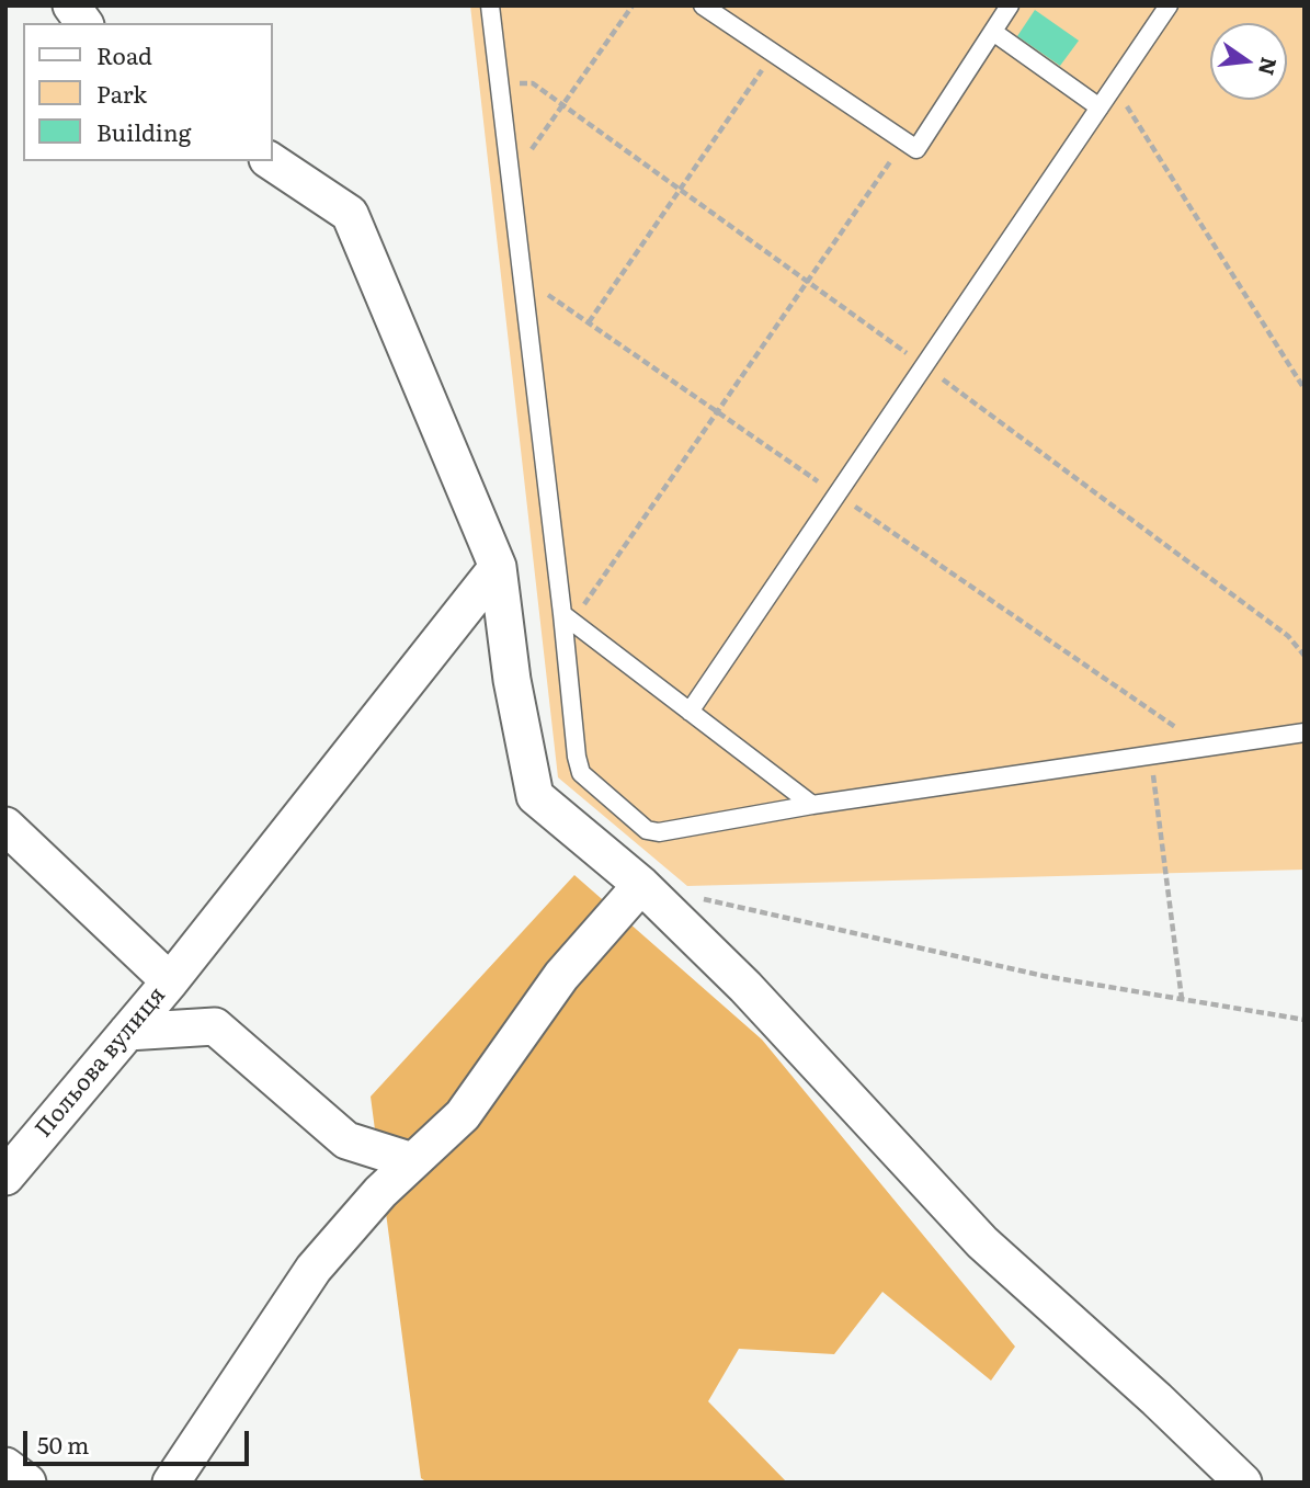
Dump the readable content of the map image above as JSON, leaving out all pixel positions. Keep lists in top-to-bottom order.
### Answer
{
  "streets": {
    "street": ["Польова вулиця"]
  },
  "legend": ["Road", "Park", "Building"],
  "scale_bar": "50 m",
  "north": "right"
}
